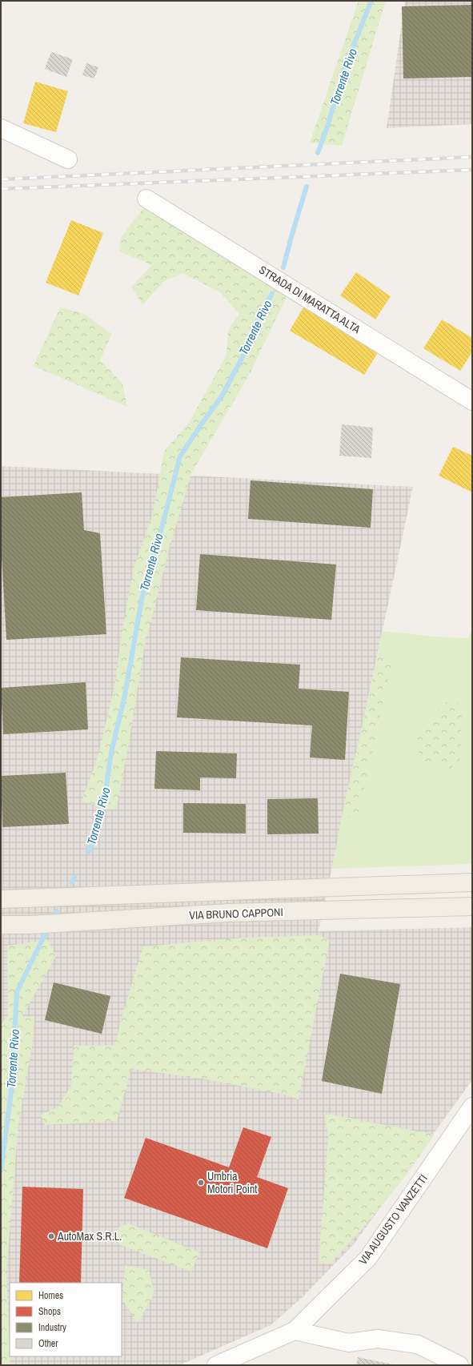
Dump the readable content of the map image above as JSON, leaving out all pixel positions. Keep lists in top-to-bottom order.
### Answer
{
  "streets": {
    "main road": ["VIA BRUNO CAPPONI"],
    "street": ["STRADA DI MARATTA ALTA", "VIA AUGUSTO VANZETTI"]
  },
  "water": ["Torrente Rivo"],
  "places": ["Umbria Motori Point", "AutoMax S.R.L."],
  "legend": [
    "Homes",
    "Shops",
    "Industry",
    "Other"
  ]
}
